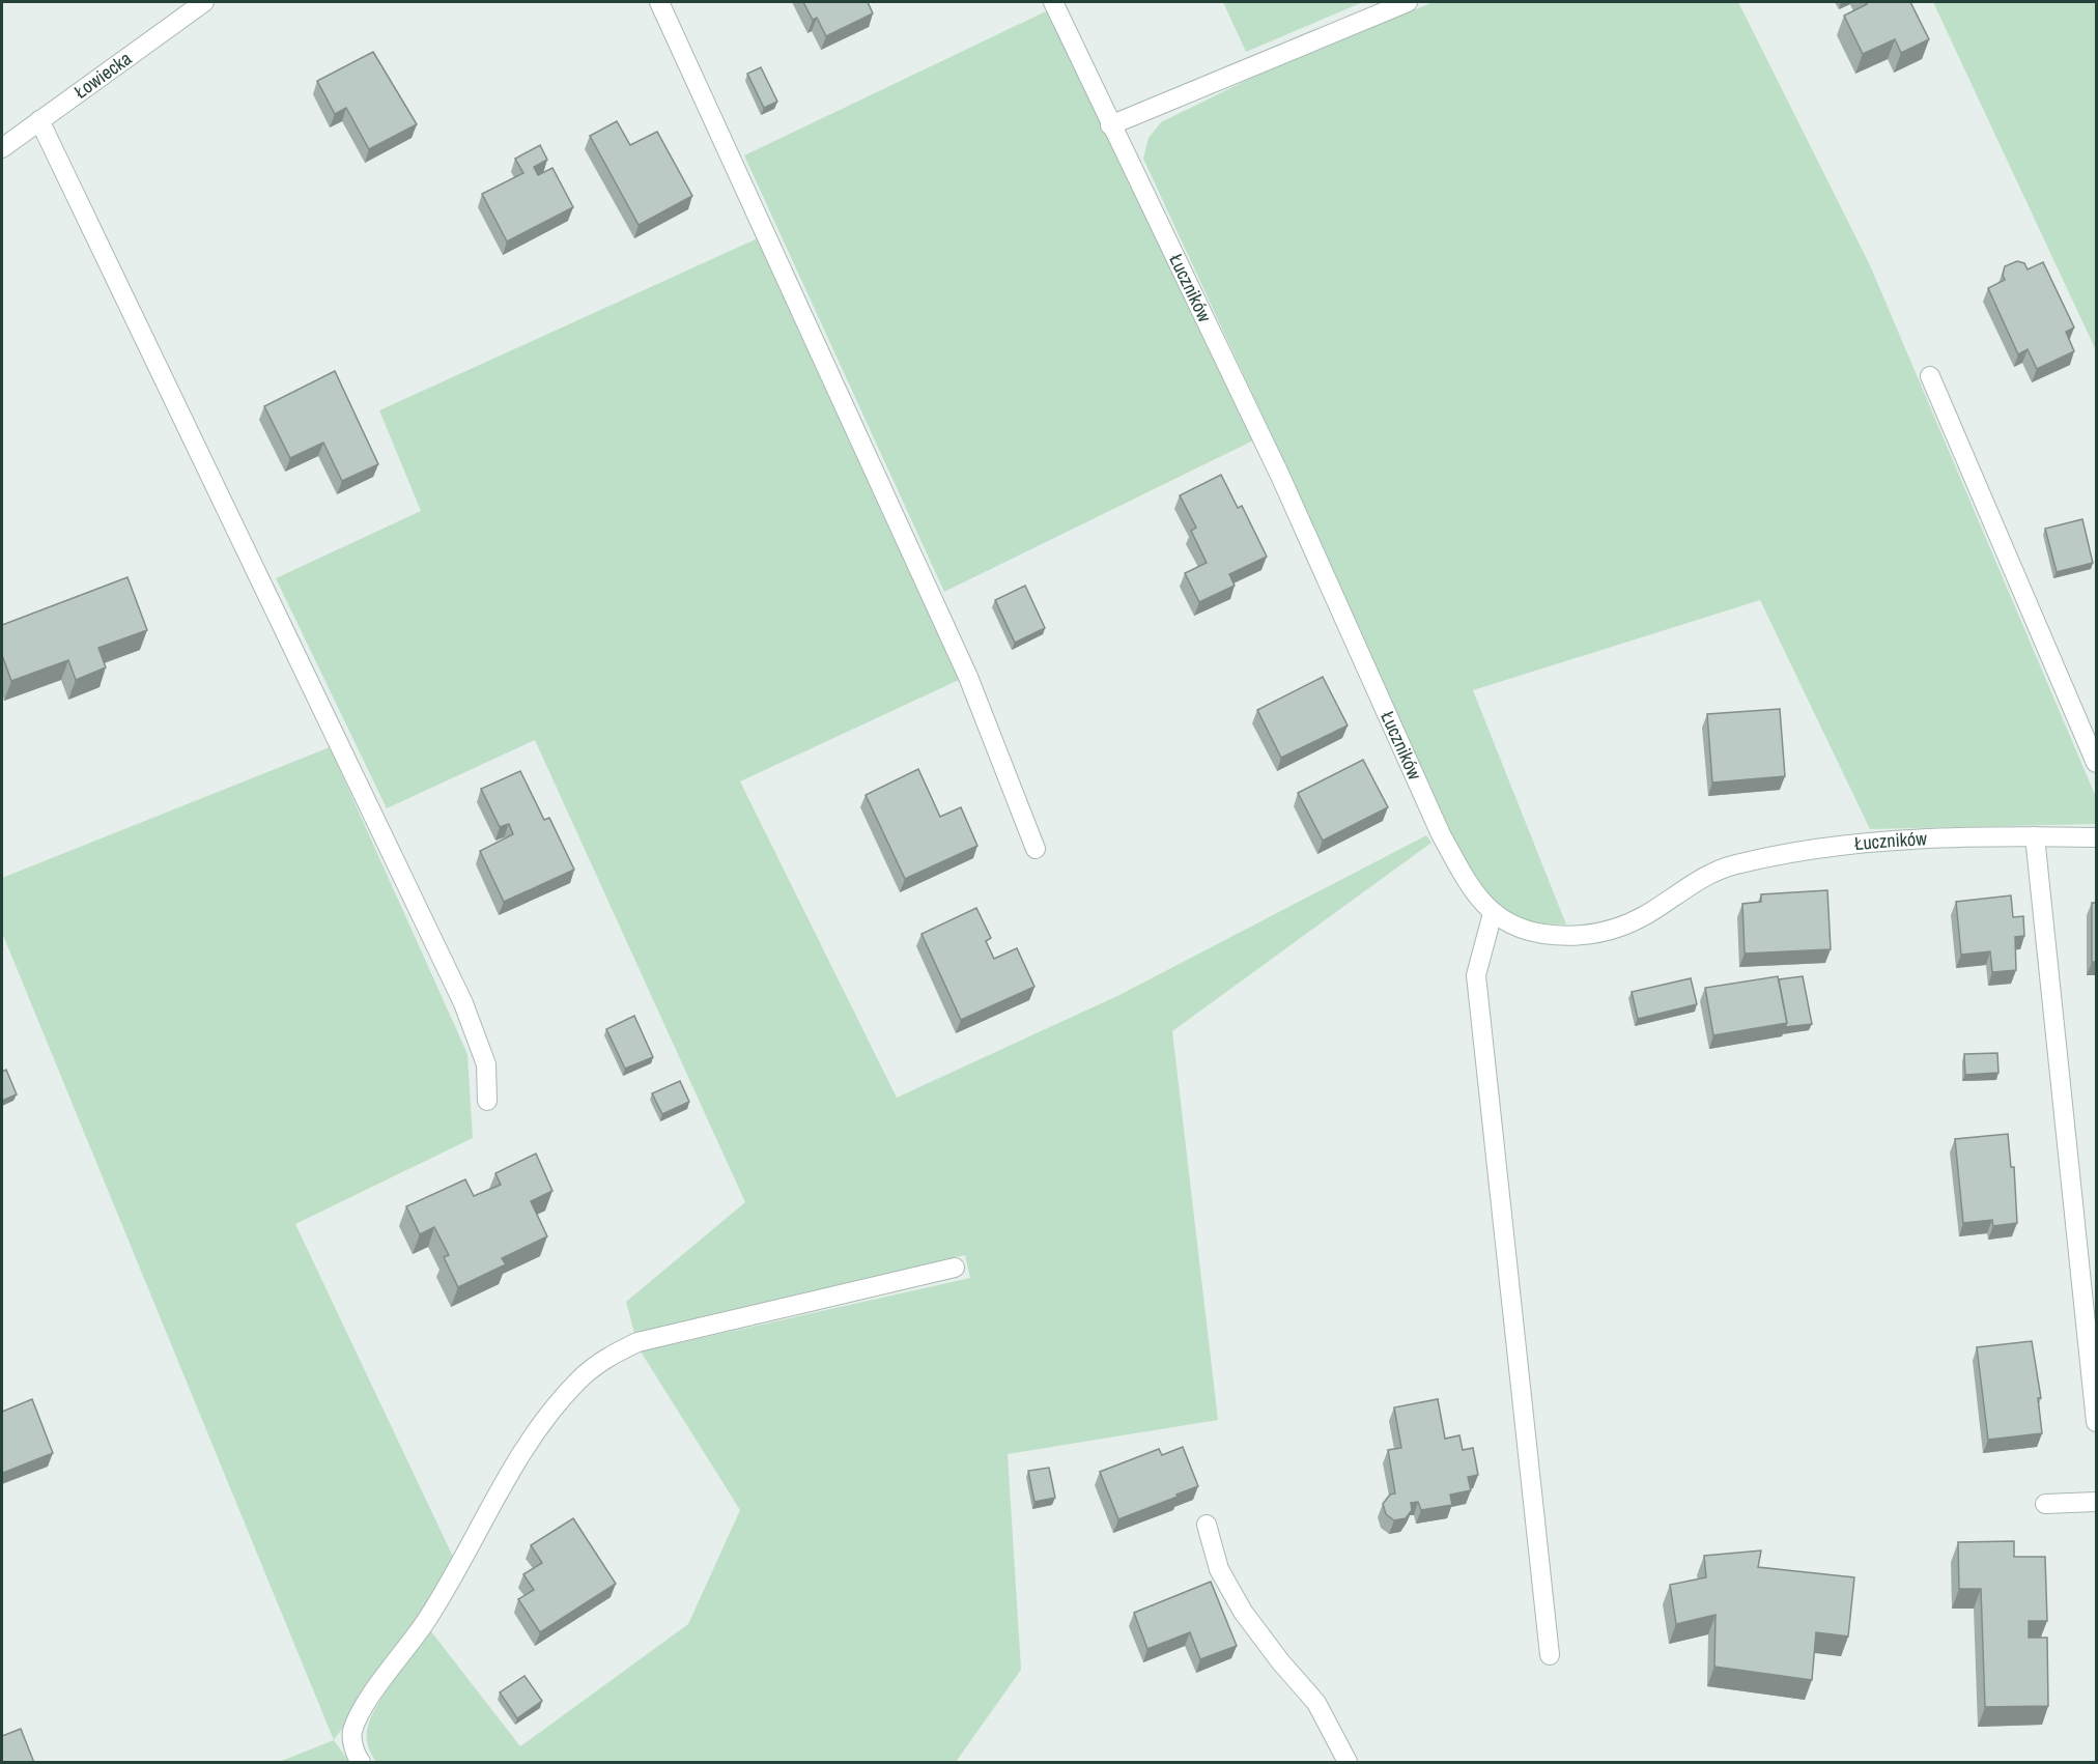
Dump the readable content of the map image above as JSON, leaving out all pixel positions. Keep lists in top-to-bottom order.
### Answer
{
  "streets": {
    "street": ["Łowiecka", "Łuczników"]
  }
}
